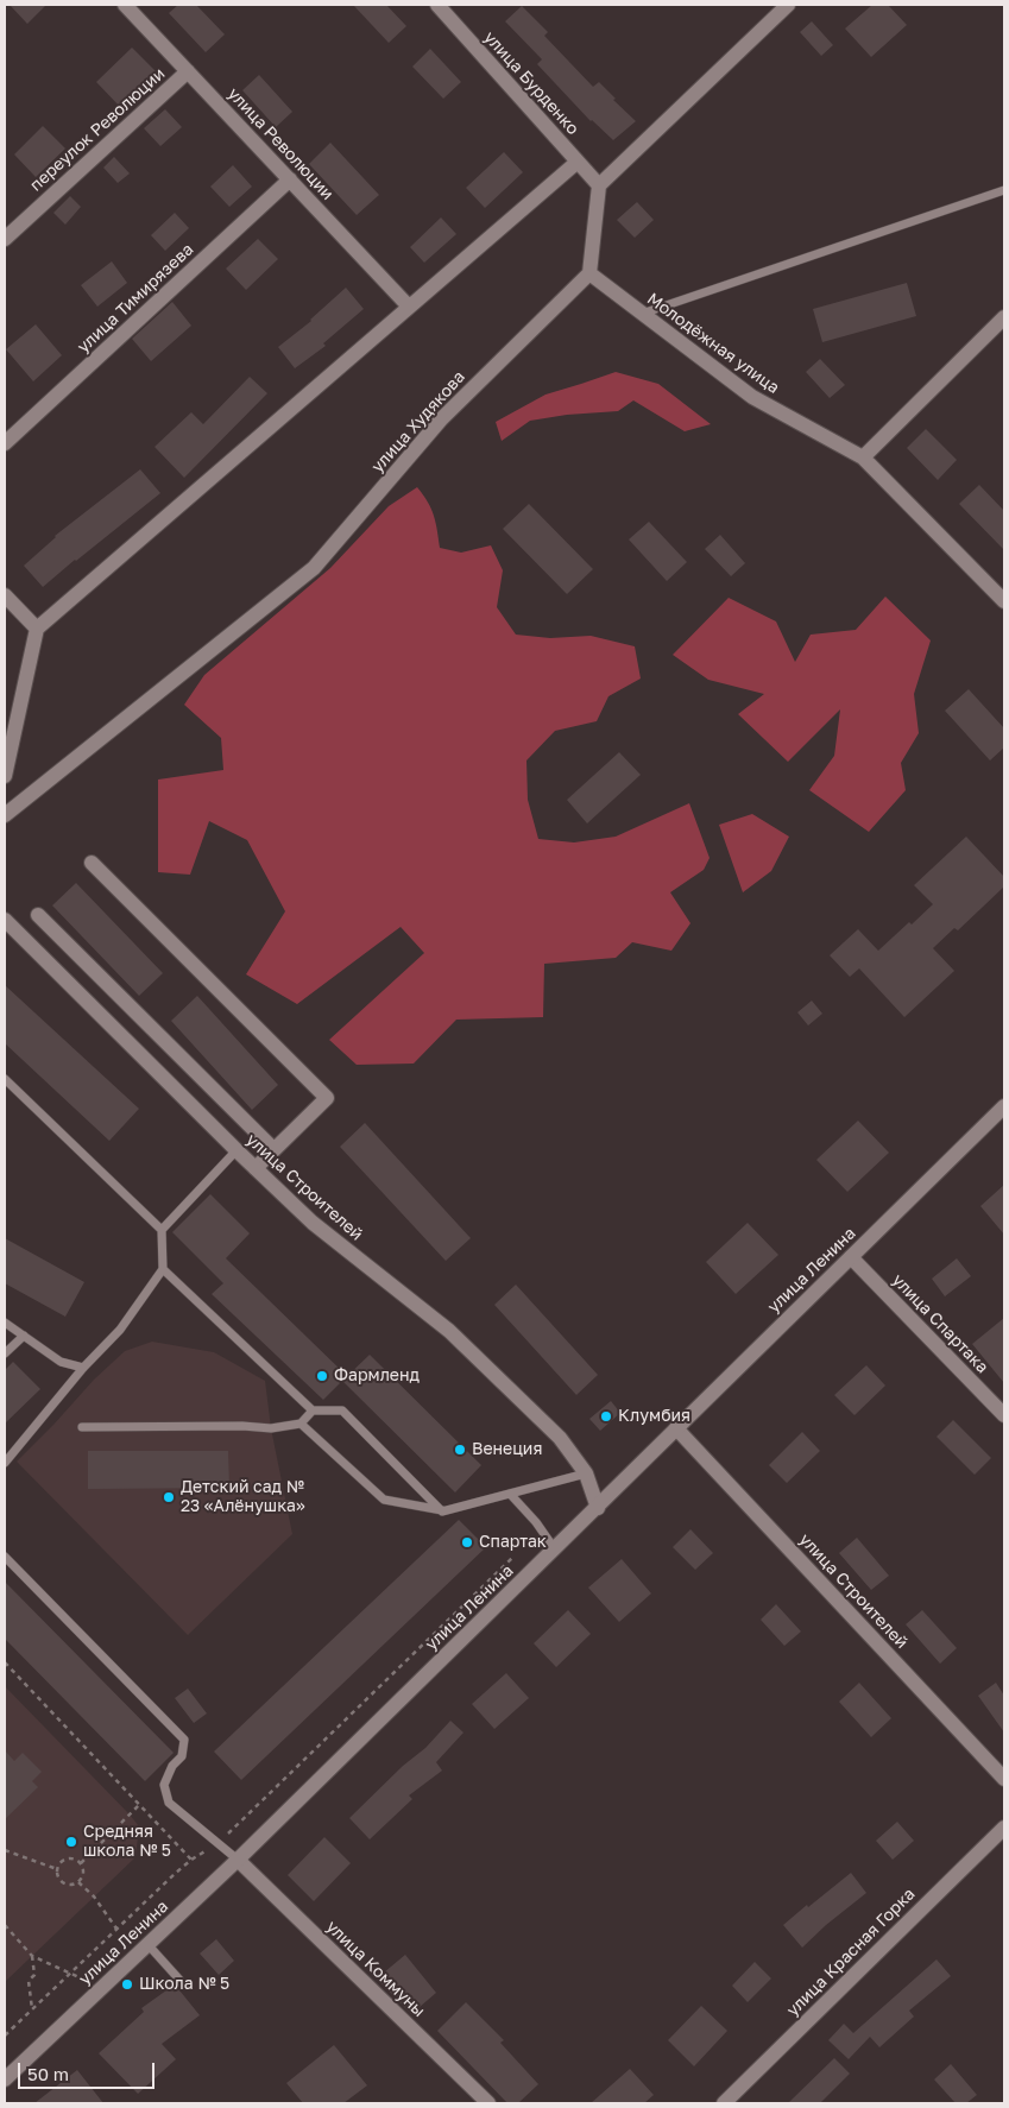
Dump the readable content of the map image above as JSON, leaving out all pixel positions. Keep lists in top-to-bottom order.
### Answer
{
  "streets": {
    "street": [
      "улица Бурденко",
      "переулок Революции",
      "улица Революции",
      "улица Тимирязева",
      "Молодёжная улица",
      "улица Худякова",
      "улица Строителей",
      "улица Ленина",
      "улица Спартака",
      "улица Красная Горка",
      "улица Коммуны"
    ]
  },
  "crossings": [
    ["переулок Революции", "улица Революции"],
    ["улица Революции", "улица Тимирязева"],
    ["Молодёжная улица", "улица Худякова"],
    ["улица Строителей", "улица Ленина"],
    ["улица Ленина", "улица Спартака"],
    ["улица Ленина", "улица Коммуны"]
  ],
  "places": [
    "Фармленд",
    "Клумбия",
    "Венеция",
    "Детский сад № 23 «Алёнушка»",
    "Спартак",
    "Средняя школа № 5",
    "Школа № 5"
  ],
  "scale_bar": "50 m"
}
